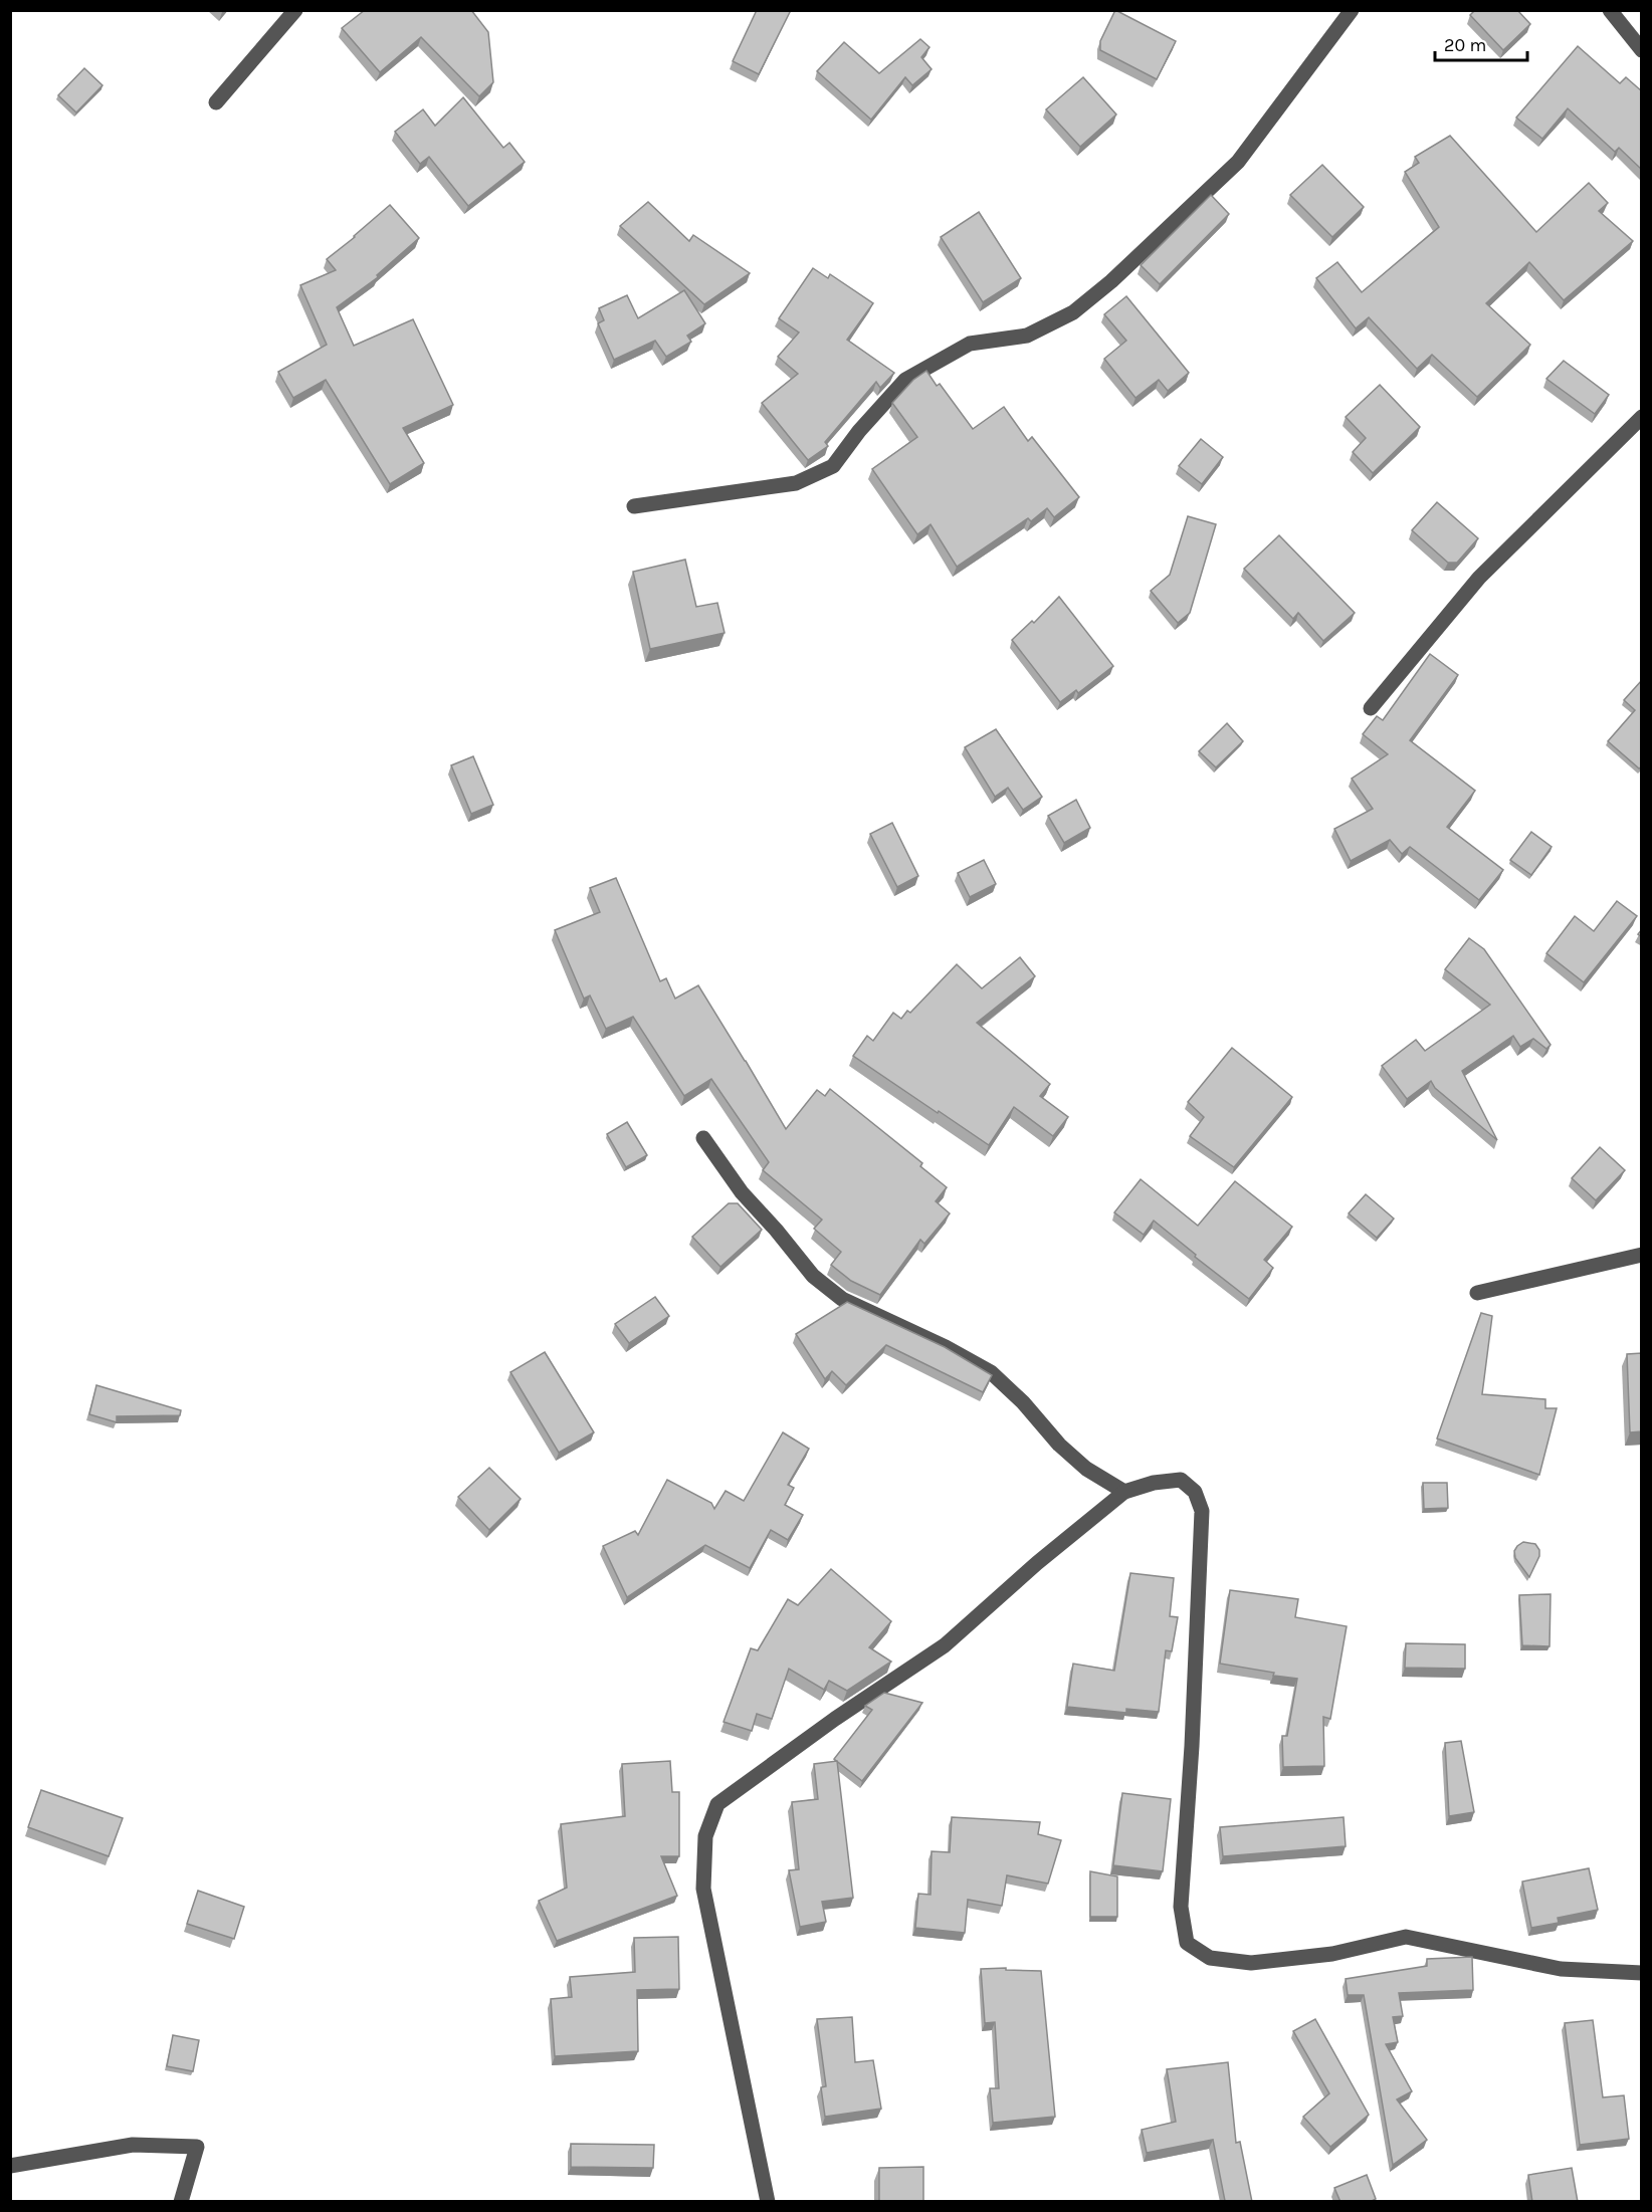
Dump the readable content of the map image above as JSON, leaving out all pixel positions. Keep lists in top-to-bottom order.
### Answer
{
  "scale_bar": "20 m"
}
